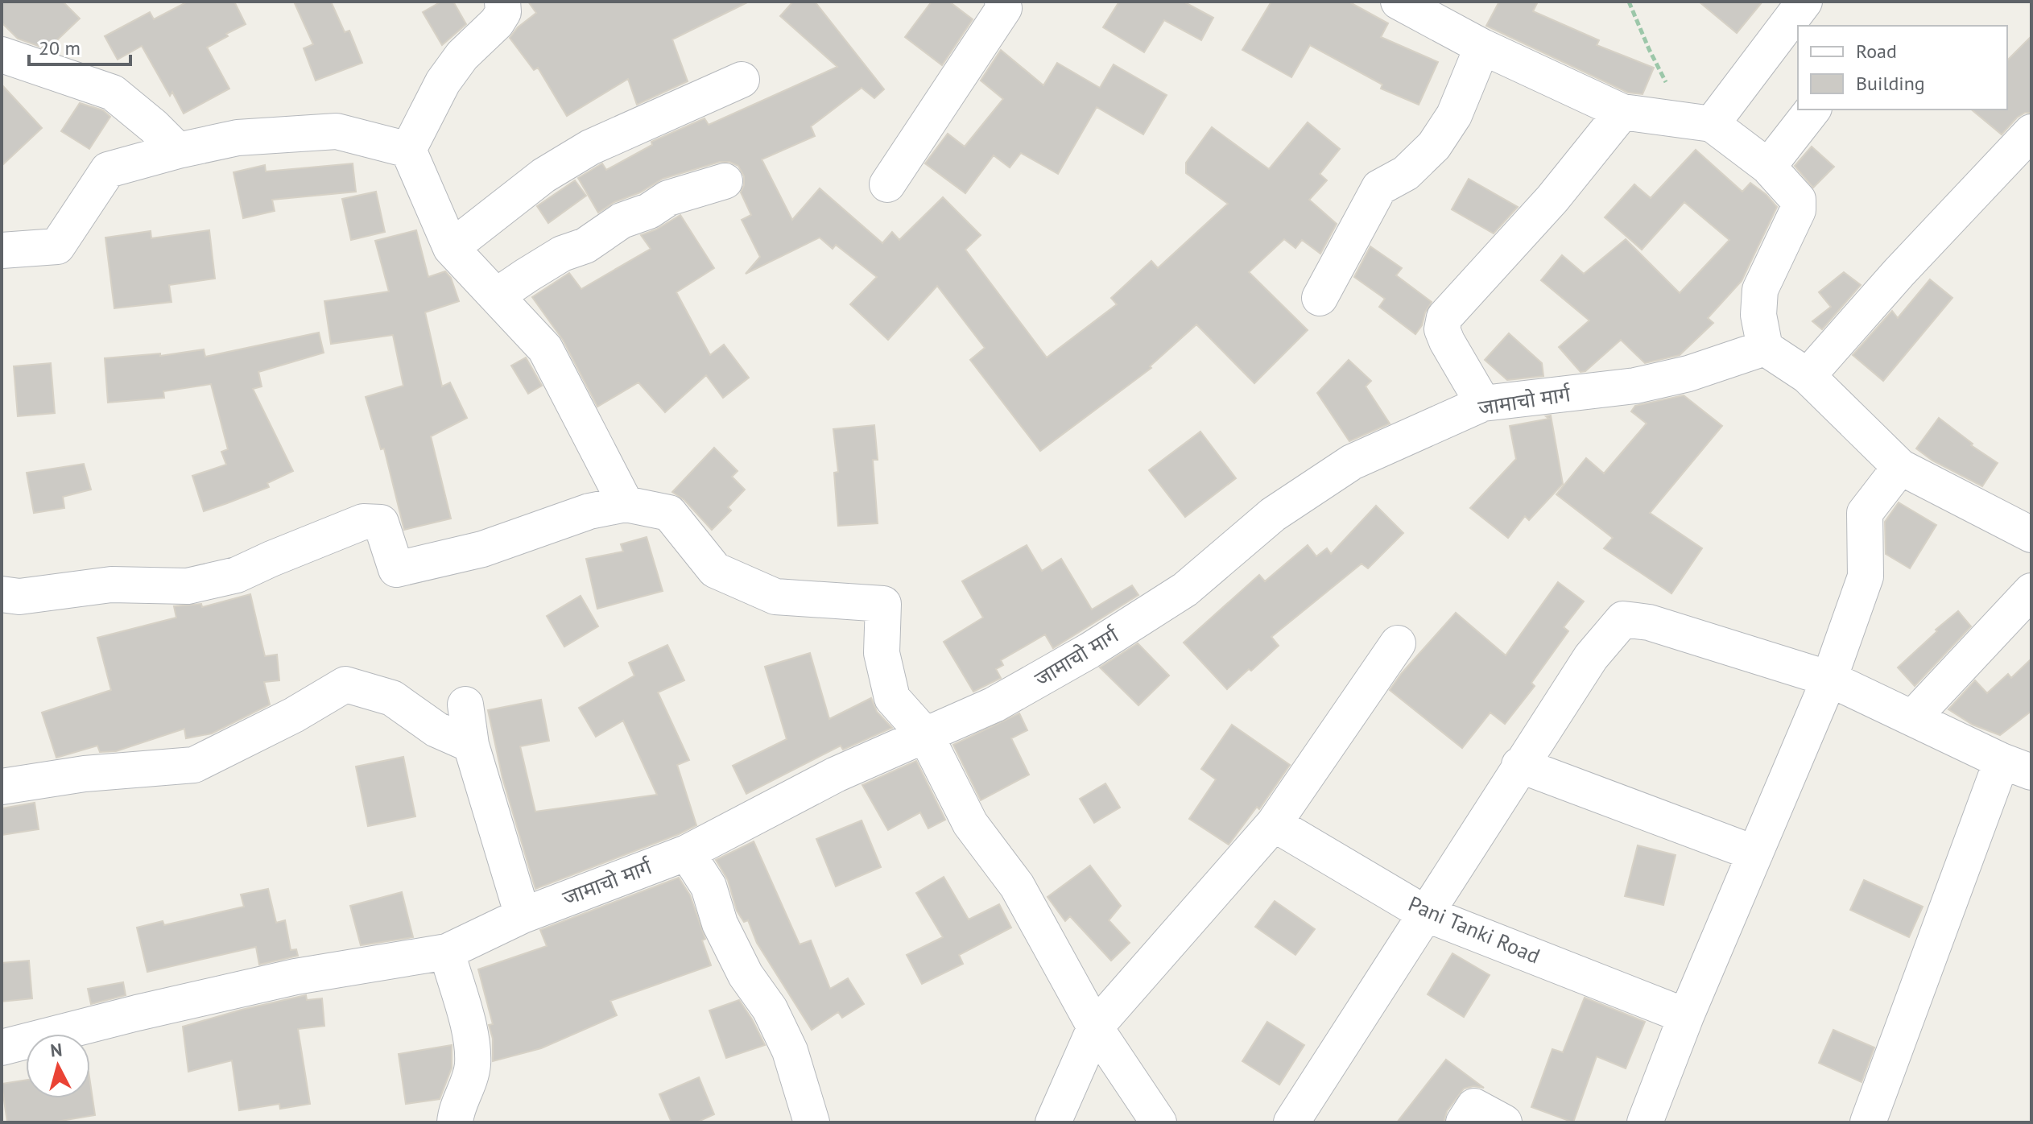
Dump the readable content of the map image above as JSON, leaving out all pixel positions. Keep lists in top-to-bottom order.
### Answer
{
  "streets": {
    "street": ["जामाचो मार्ग", "Pani Tanki Road"]
  },
  "legend": ["Road", "Building"],
  "scale_bar": "20 m",
  "north": "top"
}
